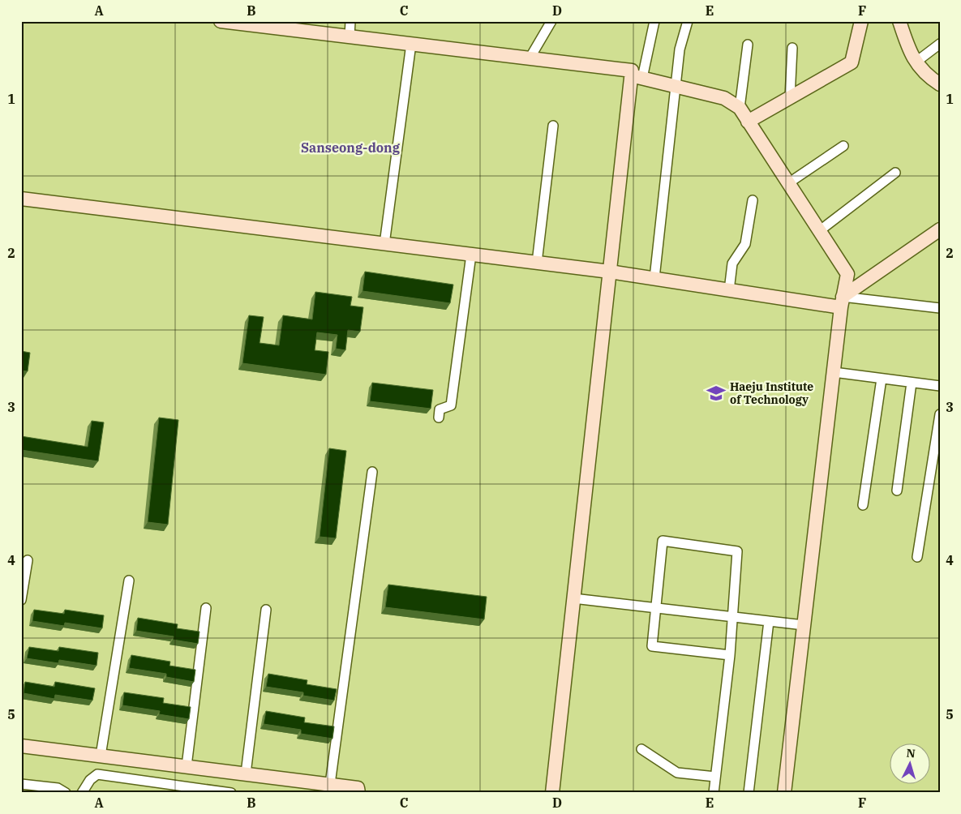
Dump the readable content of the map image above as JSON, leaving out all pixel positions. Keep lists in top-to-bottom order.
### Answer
{
  "districts": ["Sanseong-dong"],
  "places": {
    "school or university": ["Haeju Institute of Technology"]
  },
  "north": "top",
  "grid": {
    "columns": [
      "A",
      "B",
      "C",
      "D",
      "E",
      "F"
    ],
    "rows": [
      "1",
      "2",
      "3",
      "4",
      "5"
    ]
  }
}
